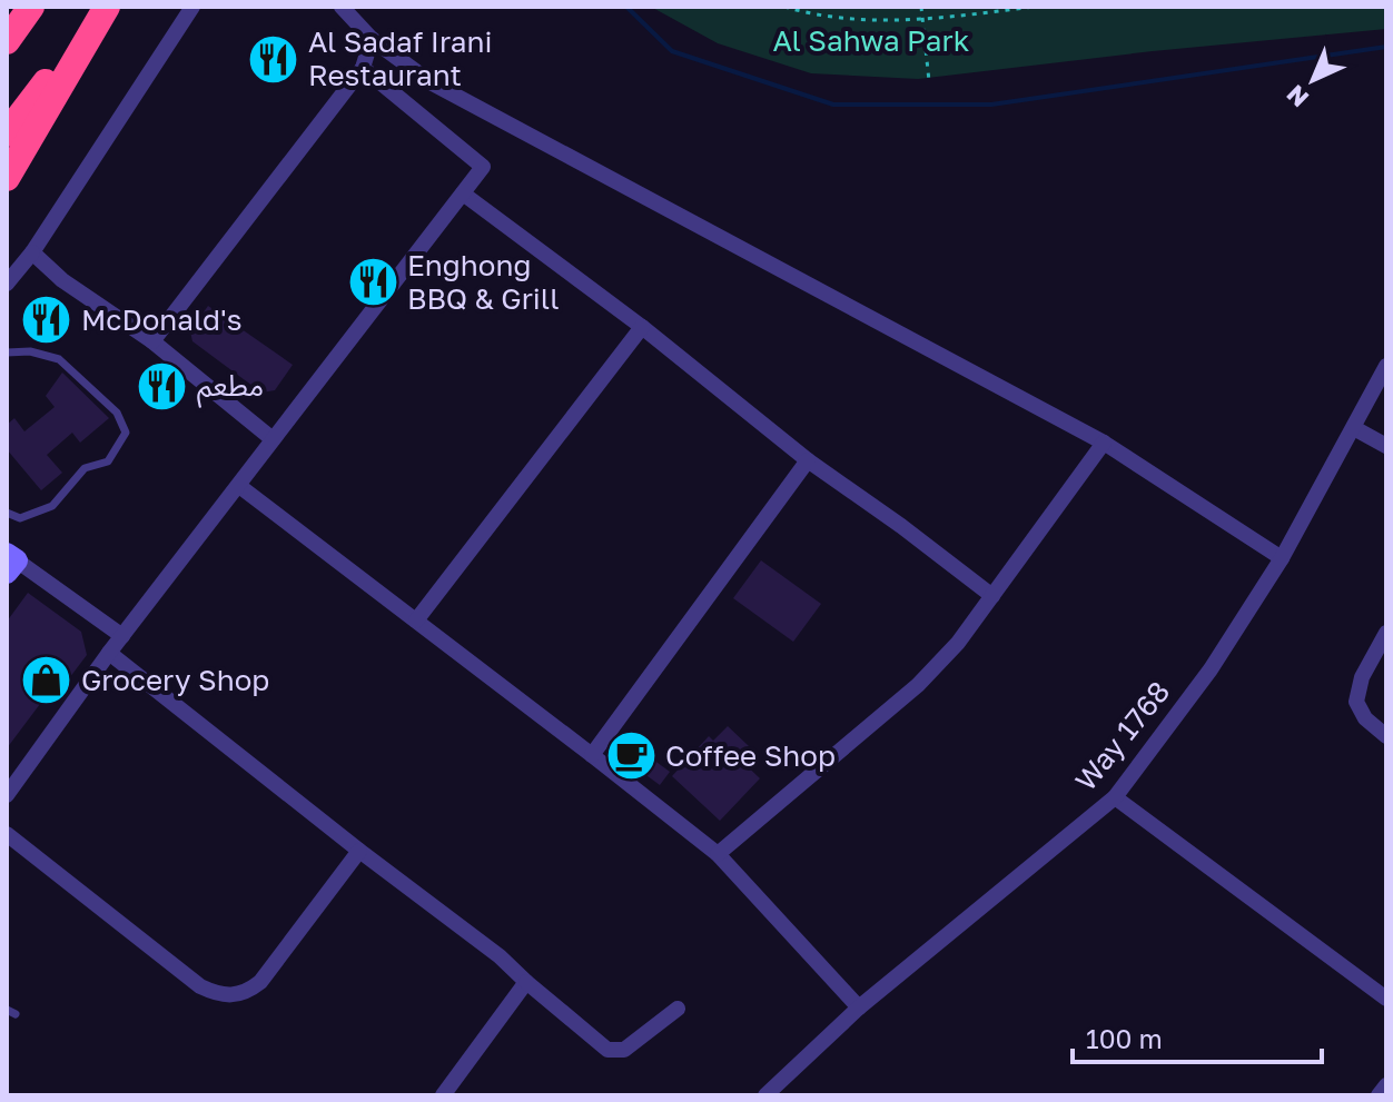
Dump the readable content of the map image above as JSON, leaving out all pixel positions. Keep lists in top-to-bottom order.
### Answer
{
  "streets": {
    "street": ["Way 1768"]
  },
  "parks": ["Al Sahwa Park"],
  "places": {
    "restaurant": [
      "Al Sadaf Irani Restaurant",
      "Enghong BBQ & Grill",
      "McDonald's",
      "مطعم"
    ],
    "shop": ["Grocery Shop"],
    "cafe": ["Coffee Shop"]
  },
  "scale_bar": "100 m",
  "north": "bottom left"
}
